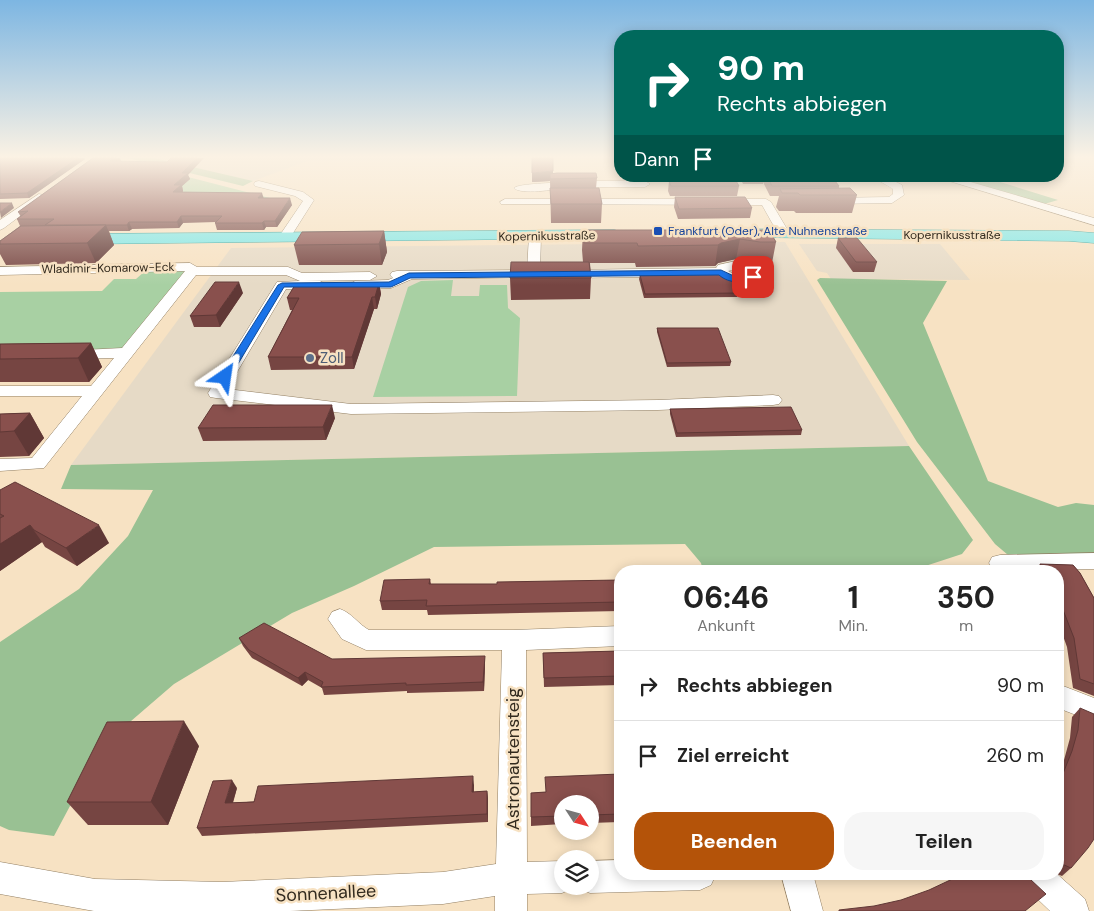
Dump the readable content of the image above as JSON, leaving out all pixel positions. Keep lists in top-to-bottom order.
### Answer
{
  "streets": {
    "main road": ["Kopernikusstraße"],
    "street": ["Wladimir-Komarow-Eck", "Astronautensteig", "Sonnenallee"]
  },
  "crossings": [
    ["Astronautensteig", "Sonnenallee"]
  ],
  "places": {
    "transit": ["Frankfurt (Oder), Alte Nuhnenstraße"],
    "other": ["Zoll"]
  },
  "north": "bottom right",
  "page": {
    "turn": ["90 m", "Rechts abbiegen"],
    "then": "Dann",
    "eta": [
      "06:46",
      "Ankunft",
      "1",
      "Min.",
      "350",
      "m"
    ],
    "list": [
      {
        "name": "Rechts abbiegen",
        "value": "90 m"
      },
      {
        "name": "Ziel erreicht",
        "value": "260 m"
      }
    ],
    "buttons": ["Beenden", "Teilen"]
  }
}
